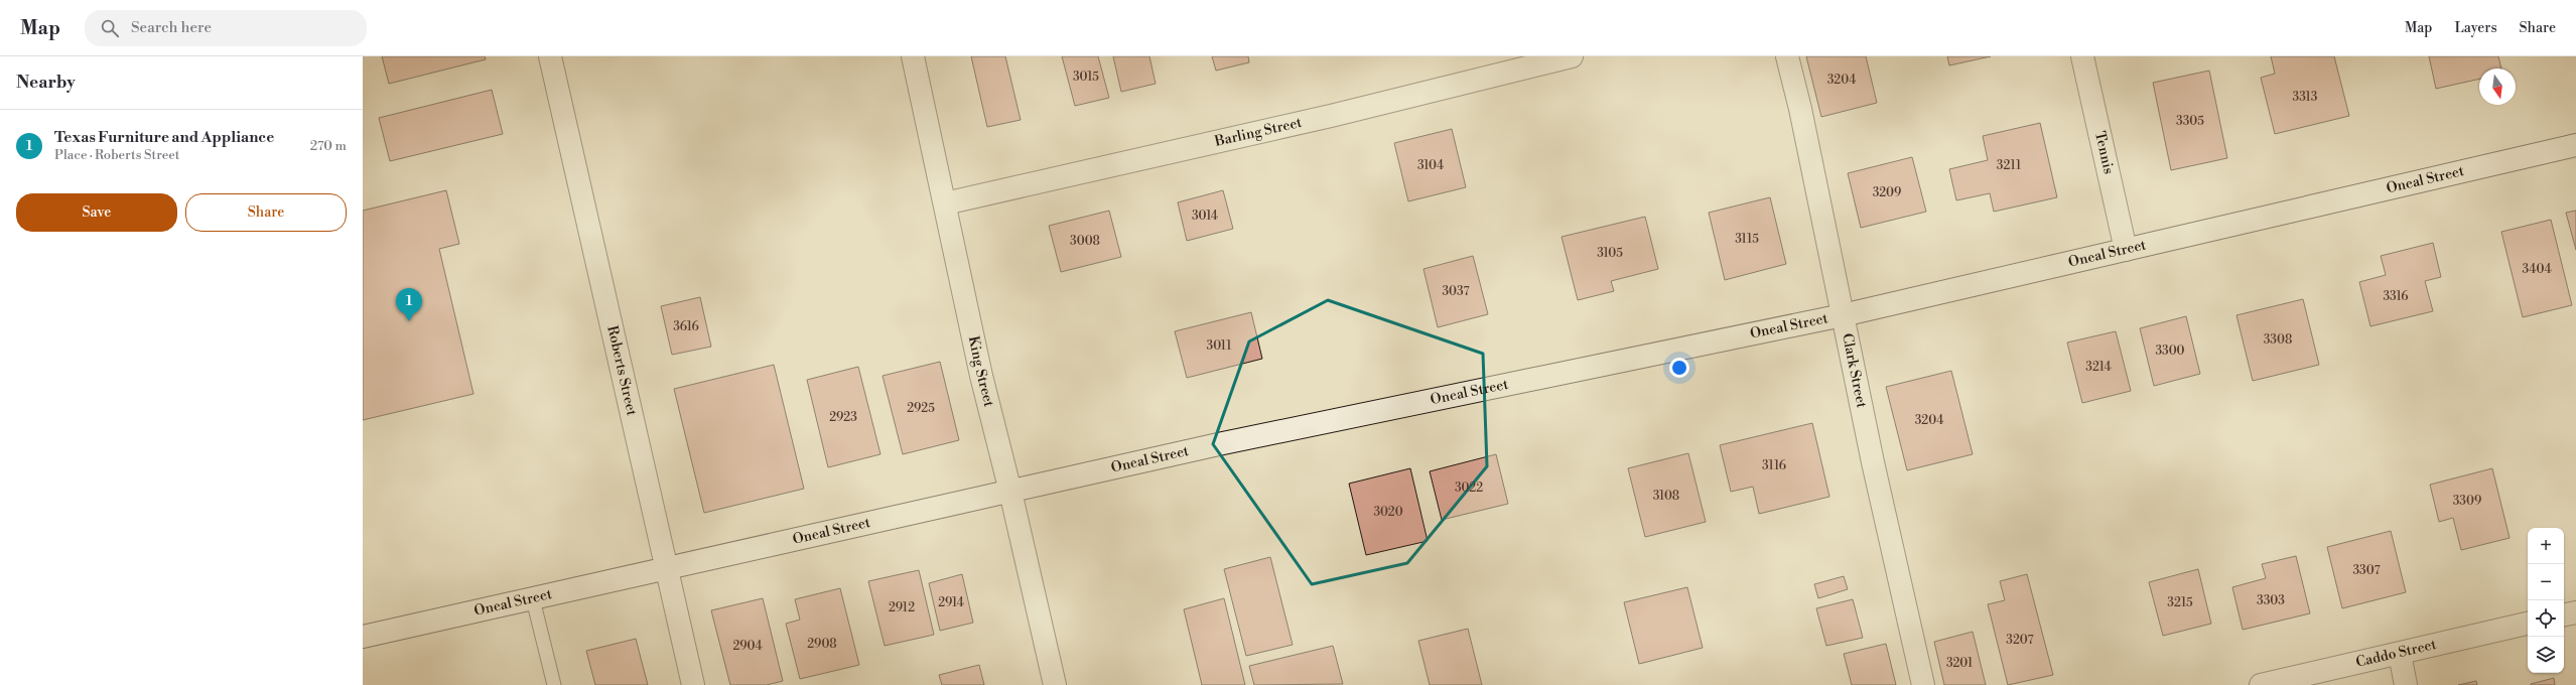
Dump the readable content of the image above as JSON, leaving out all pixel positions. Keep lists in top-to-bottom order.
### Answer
{
  "streets": {
    "street": [
      "Barling Street",
      "Tennis",
      "Oneal Street",
      "Roberts Street",
      "Clark Street",
      "King Street",
      "Caddo Street"
    ]
  },
  "crossings": [
    ["Barling Street", "King Street"],
    ["Tennis", "Oneal Street"],
    ["Oneal Street", "Roberts Street"],
    ["Oneal Street", "Clark Street"],
    ["Oneal Street", "King Street"]
  ],
  "house_numbers": [
    "3015",
    "3204",
    "3313",
    "3305",
    "3104",
    "3211",
    "3209",
    "3014",
    "3115",
    "3008",
    "3105",
    "3404",
    "3037",
    "3316",
    "3616",
    "3308",
    "3011",
    "3300",
    "3214",
    "2925",
    "2923",
    "3204",
    "3116",
    "3022",
    "3108",
    "3309",
    "3020",
    "3307",
    "3303",
    "2914",
    "3215",
    "2912",
    "3207",
    "2908",
    "2904",
    "3201"
  ],
  "north": "bottom",
  "page": {
    "header": "Map",
    "search": "Search here",
    "nav": ["Map", "Layers", "Share"],
    "heading": "Nearby",
    "list": [
      {
        "mark": "1",
        "name": "Texas Furniture and Appliance",
        "note": "Place · Roberts Street",
        "value": "270 m"
      }
    ],
    "buttons": ["Save", "Share"],
    "pins": "1",
    "map_buttons": ["+", "−"]
  }
}
